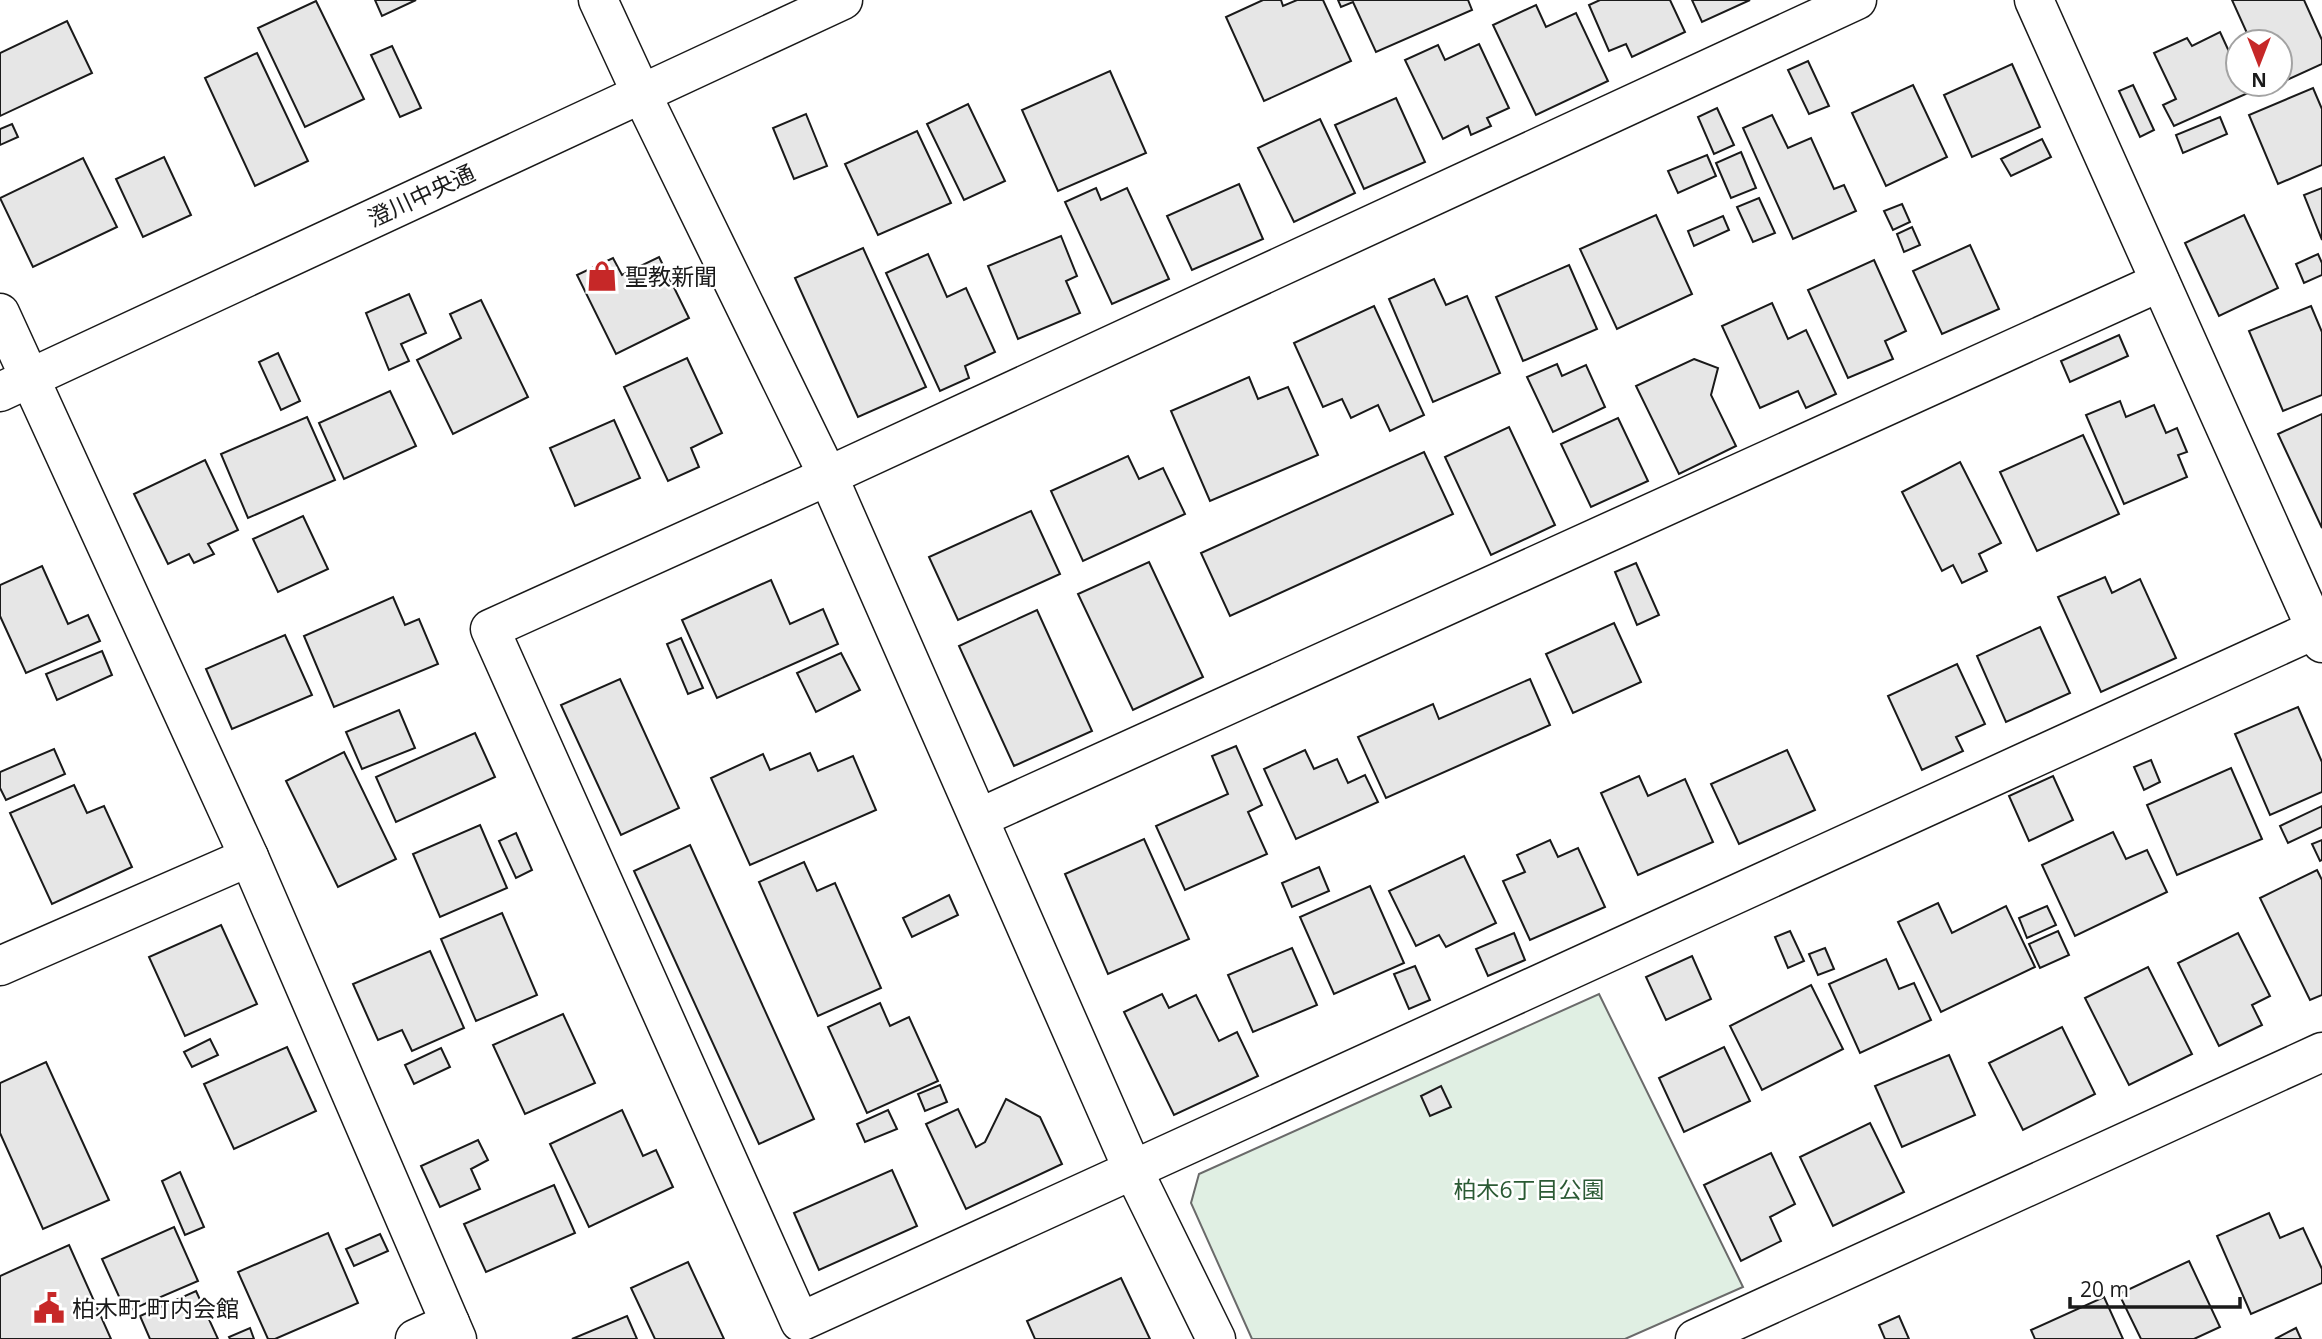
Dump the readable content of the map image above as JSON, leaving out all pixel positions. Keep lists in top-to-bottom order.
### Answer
{
  "streets": {
    "street": ["澄川中央通"]
  },
  "parks": ["柏木6丁目公園"],
  "places": {
    "shop": ["聖教新聞"],
    "public building": ["柏木町 町内会館"]
  },
  "scale_bar": "20 m",
  "north": "bottom"
}
